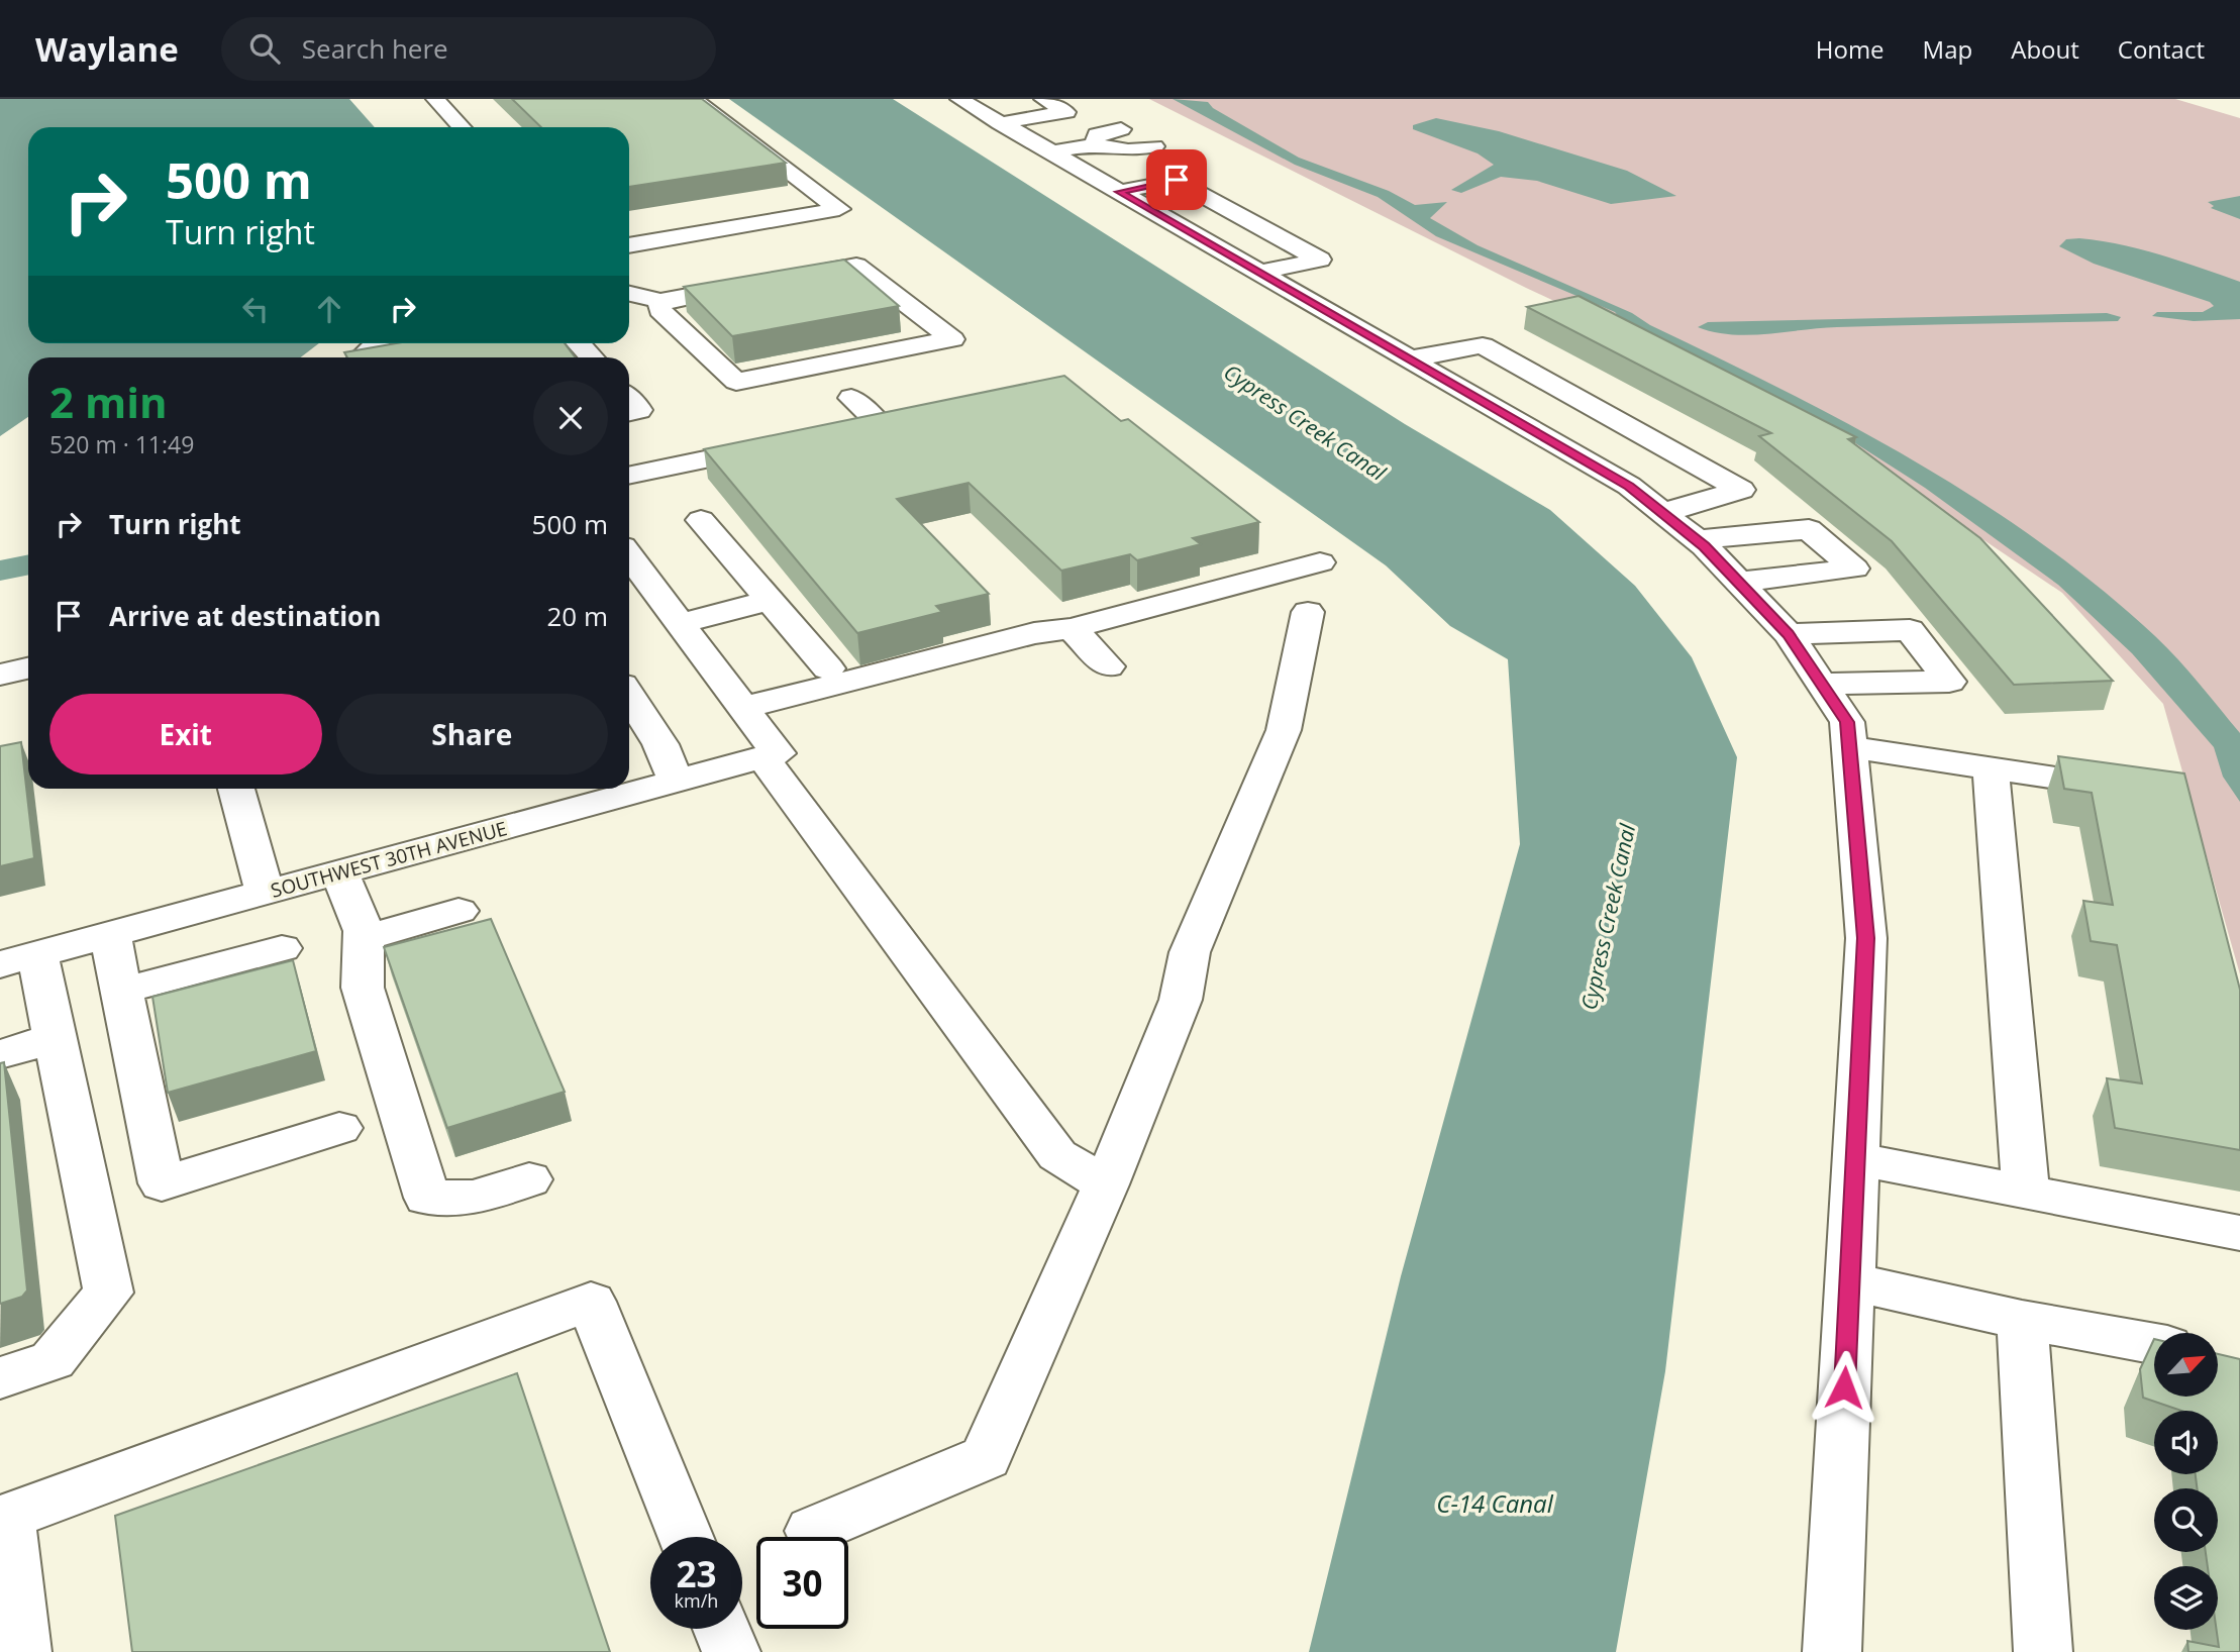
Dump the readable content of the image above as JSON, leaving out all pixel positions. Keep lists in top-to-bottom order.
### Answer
{
  "streets": {
    "street": ["SOUTHWEST 30TH AVENUE"]
  },
  "water": ["Cypress Creek Canal", "C-14 Canal"],
  "north": "top right",
  "page": {
    "header": "Waylane",
    "search": "Search here",
    "nav": [
      "Home",
      "Map",
      "About",
      "Contact"
    ],
    "turn": ["500 m", "Turn right"],
    "heading": ["2 min", "520 m · 11:49"],
    "list": [
      {
        "name": "Turn right",
        "value": "500 m"
      },
      {
        "name": "Arrive at destination",
        "value": "20 m"
      }
    ],
    "buttons": ["Exit", "Share"],
    "speed": "23 km/h",
    "limit": "30"
  }
}
